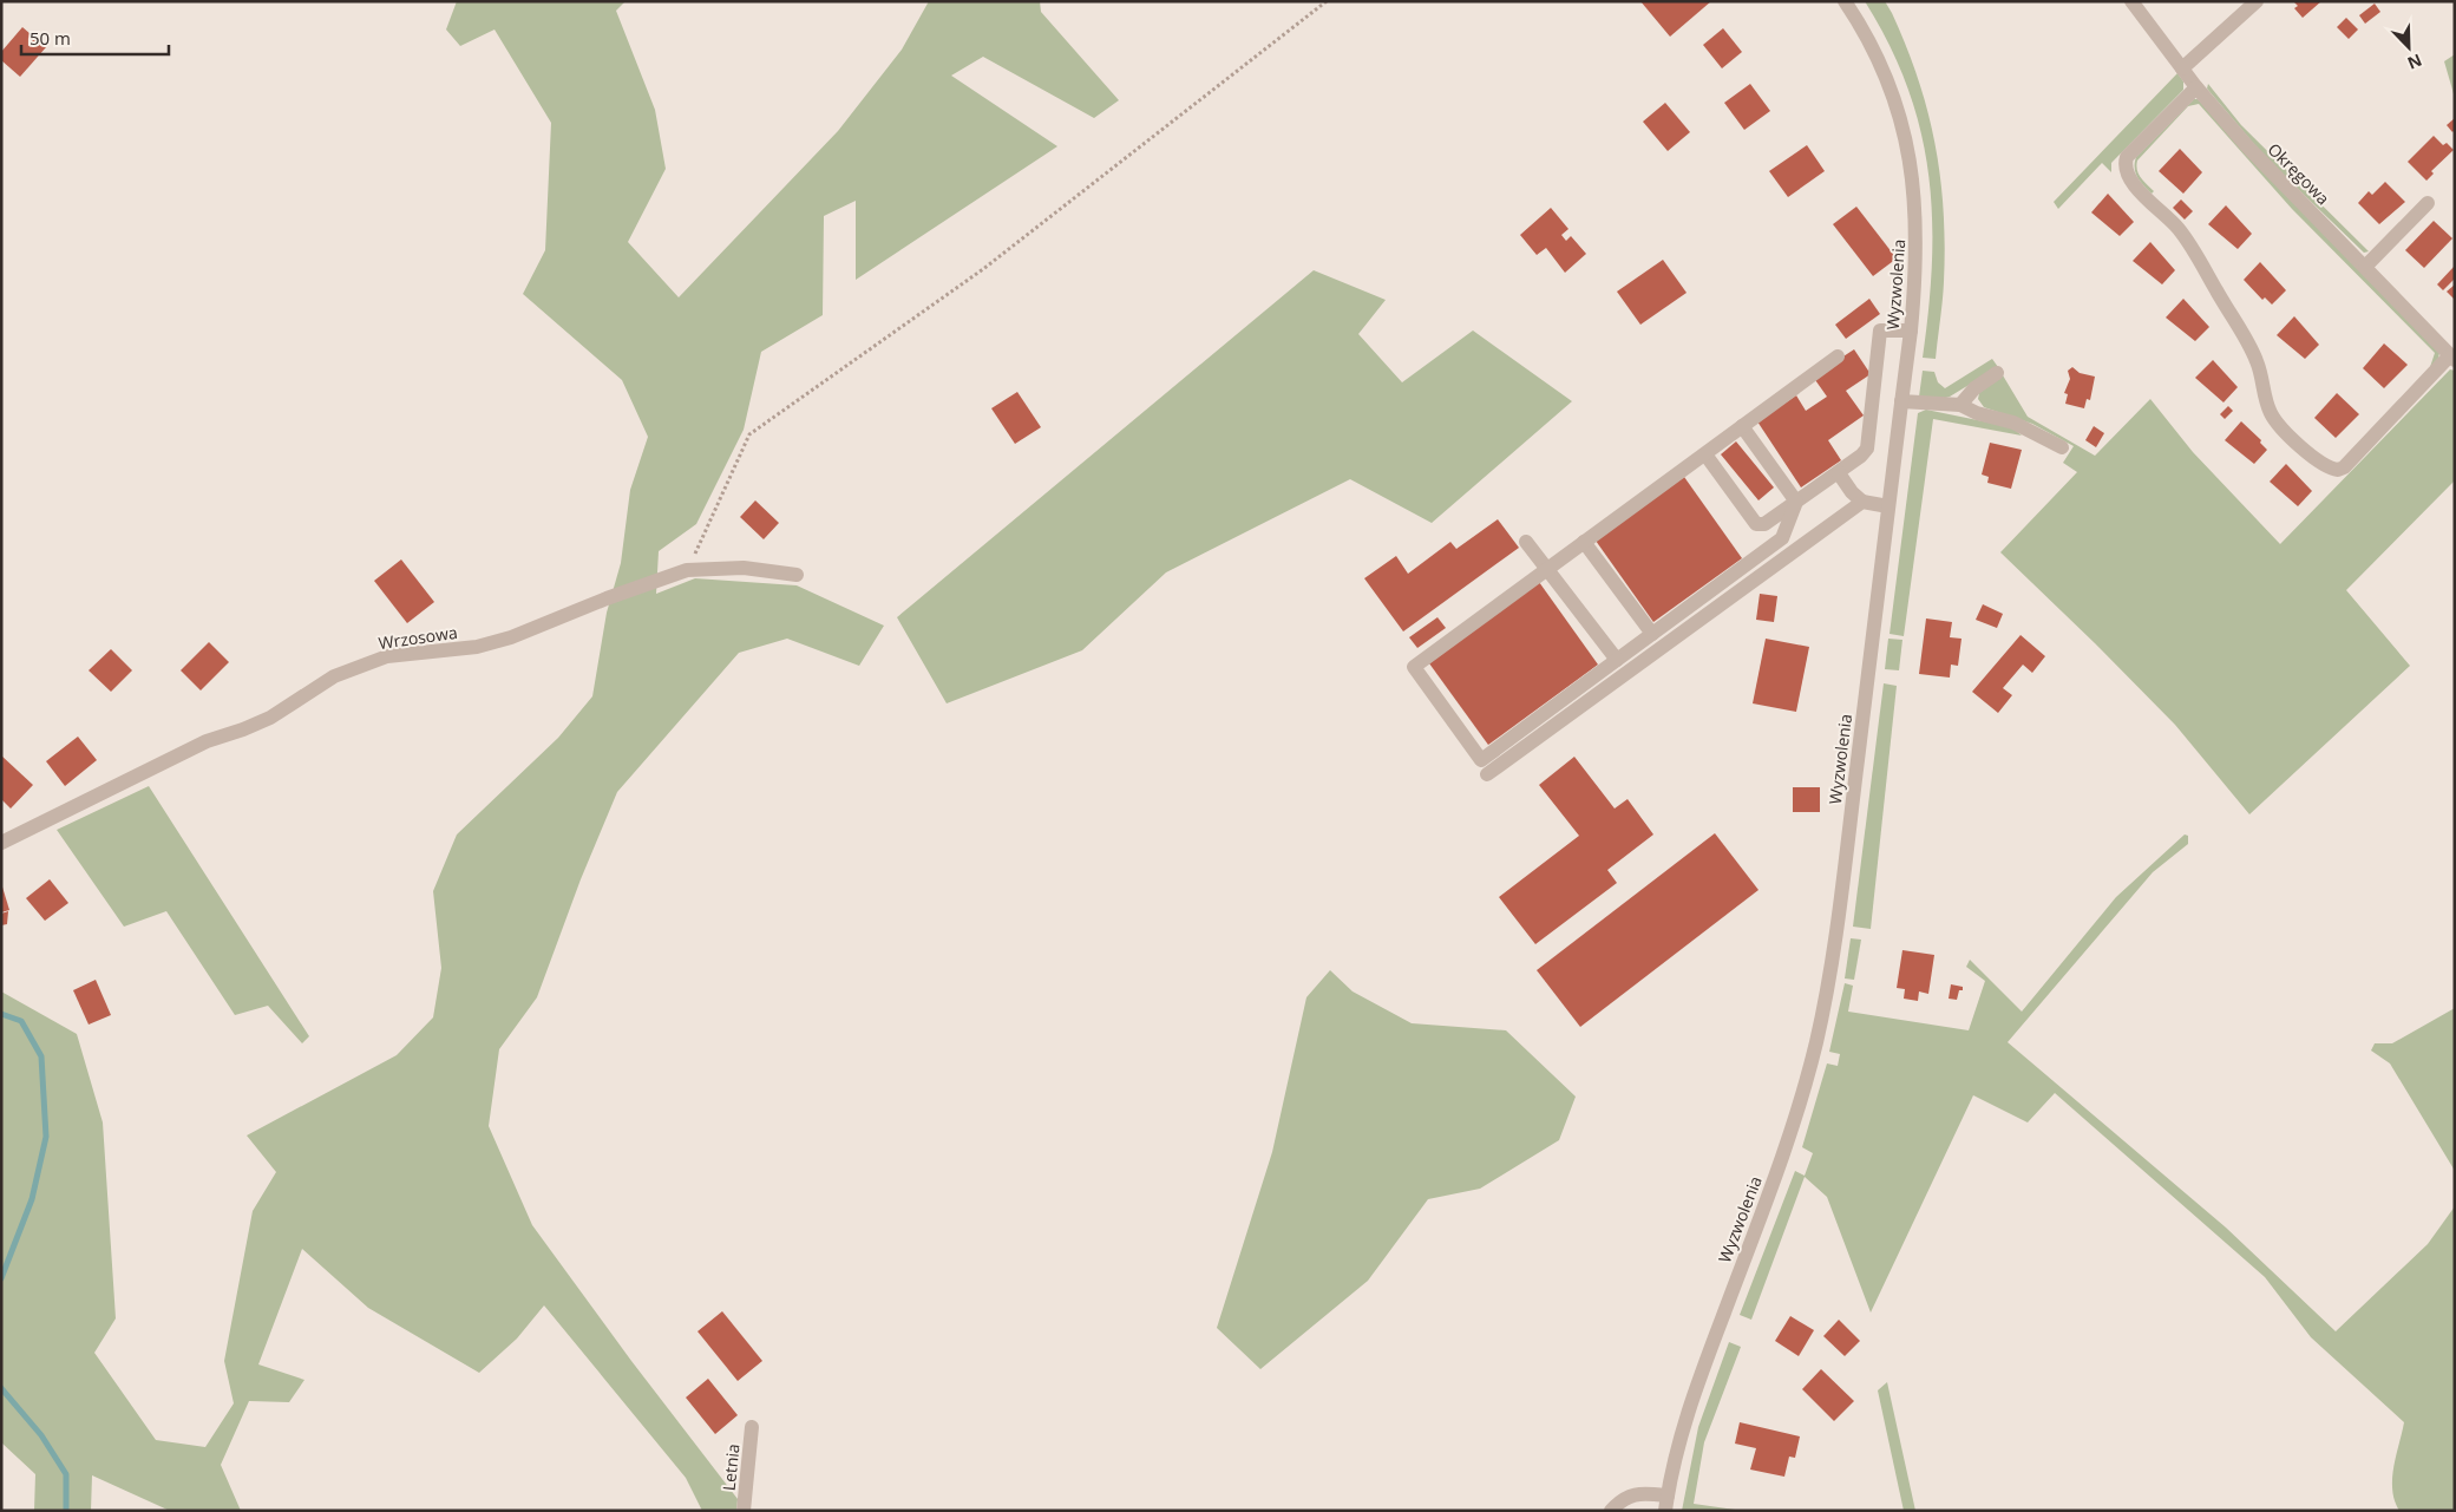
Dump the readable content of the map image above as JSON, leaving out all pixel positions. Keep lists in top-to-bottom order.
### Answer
{
  "streets": {
    "street": [
      "Okręgowa",
      "Wyzwolenia",
      "Wrzosowa",
      "Letnia"
    ]
  },
  "scale_bar": "50 m",
  "north": "bottom right"
}
